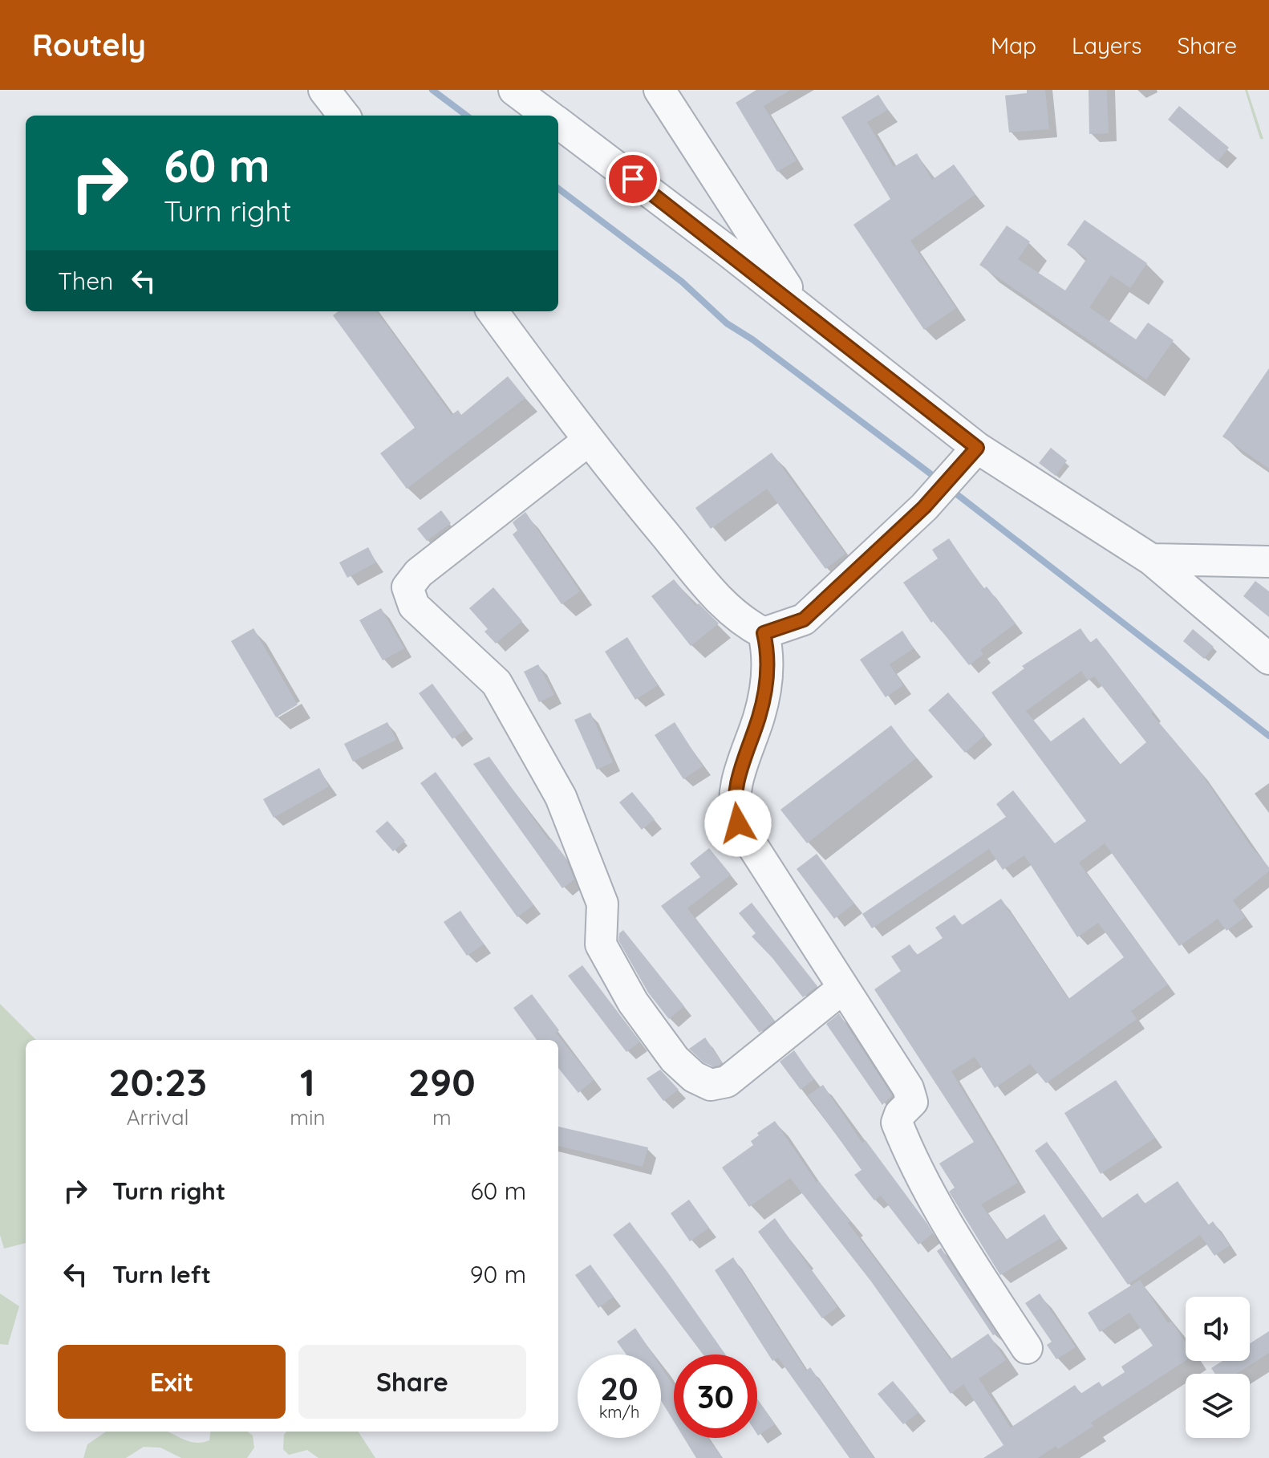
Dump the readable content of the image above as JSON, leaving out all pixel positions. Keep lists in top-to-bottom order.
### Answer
{
  "page": {
    "header": "Routely",
    "nav": ["Map", "Layers", "Share"],
    "turn": ["60 m", "Turn right"],
    "then": "Then",
    "eta": [
      "20:23",
      "Arrival",
      "1",
      "min",
      "290",
      "m"
    ],
    "list": [
      {
        "name": "Turn right",
        "value": "60 m"
      },
      {
        "name": "Turn left",
        "value": "90 m"
      }
    ],
    "buttons": ["Exit", "Share"],
    "speed": "20 km/h",
    "limit": "30"
  }
}
